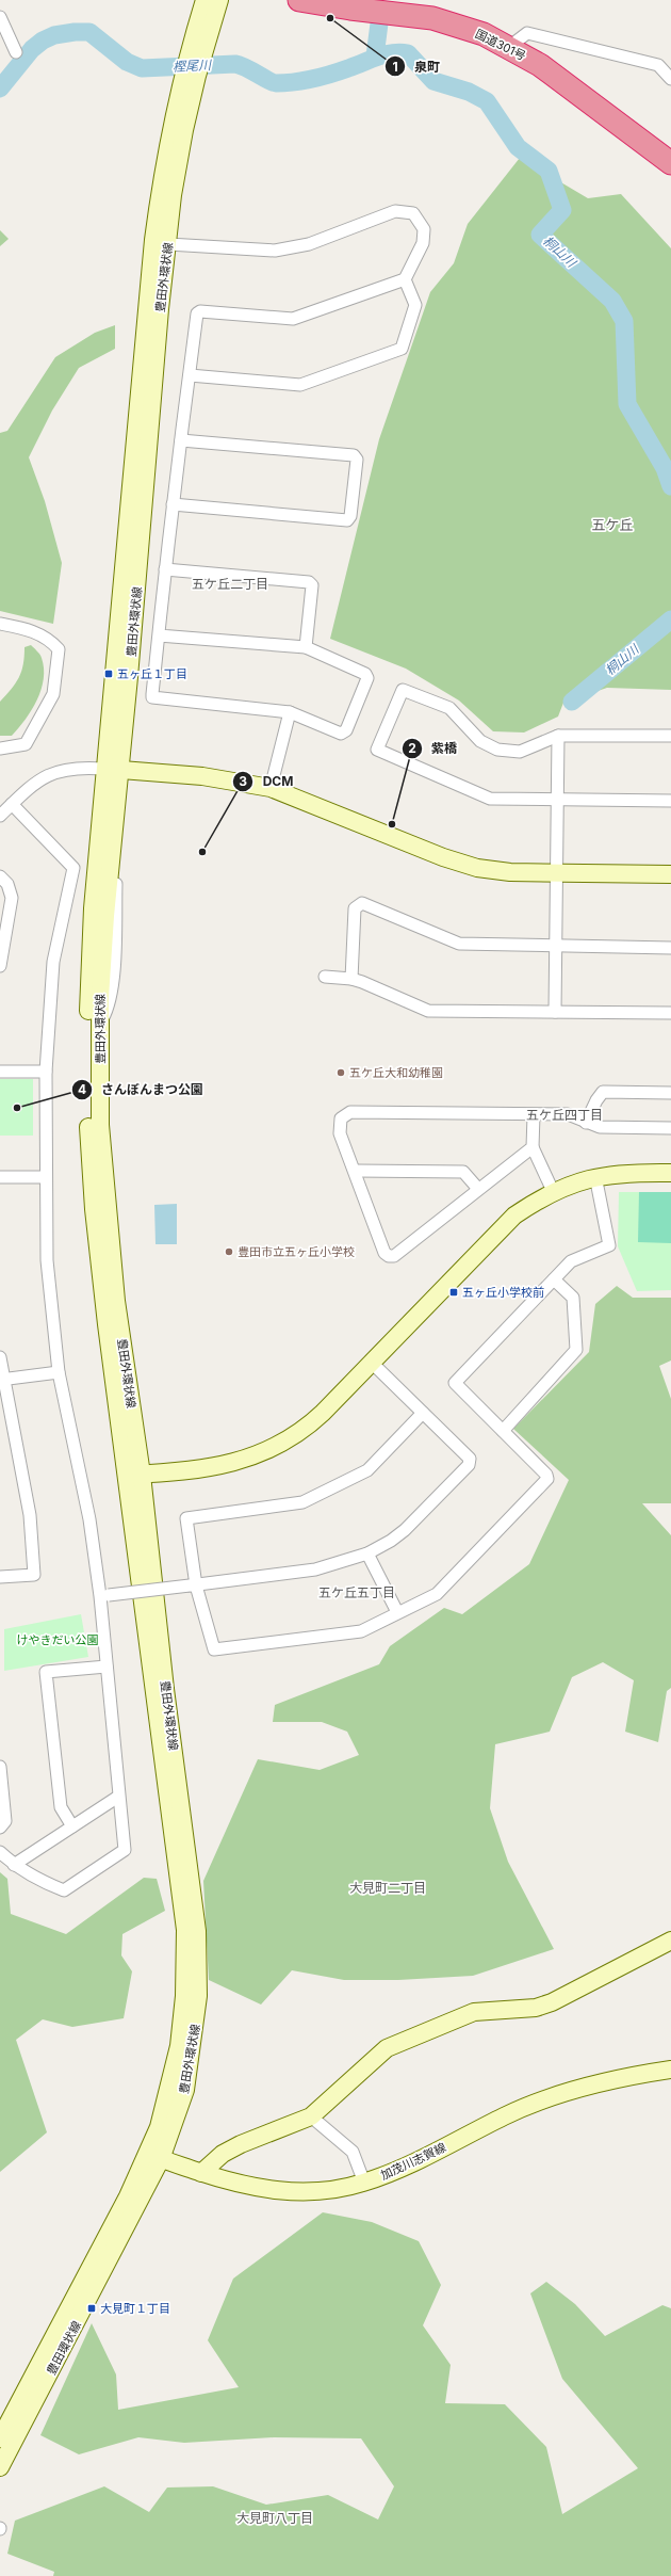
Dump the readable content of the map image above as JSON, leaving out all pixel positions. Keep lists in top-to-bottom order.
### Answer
{
  "streets": {
    "highway": ["国道301号"],
    "street": ["豊田外環状線", "加茂川志賀線", "豊田環状線"]
  },
  "crossings": [
    ["豊田外環状線", "加茂川志賀線"],
    ["豊田外環状線", "豊田環状線"],
    ["加茂川志賀線", "豊田環状線"]
  ],
  "districts": [
    "五ケ丘",
    "五ケ丘二丁目",
    "五ケ丘四丁目",
    "五ケ丘五丁目",
    "大見町二丁目",
    "大見町八丁目"
  ],
  "water": ["樫尾川", "桐山川"],
  "parks": ["けやきだい公園"],
  "places": {
    "other": [
      "泉町",
      "紫橋",
      "DCM",
      "五ケ丘大和幼稚園",
      "さんぼんまつ公園",
      "豊田市立五ヶ丘小学校"
    ],
    "transit": ["五ヶ丘１丁目", "五ヶ丘小学校前", "大見町１丁目"]
  }
}
